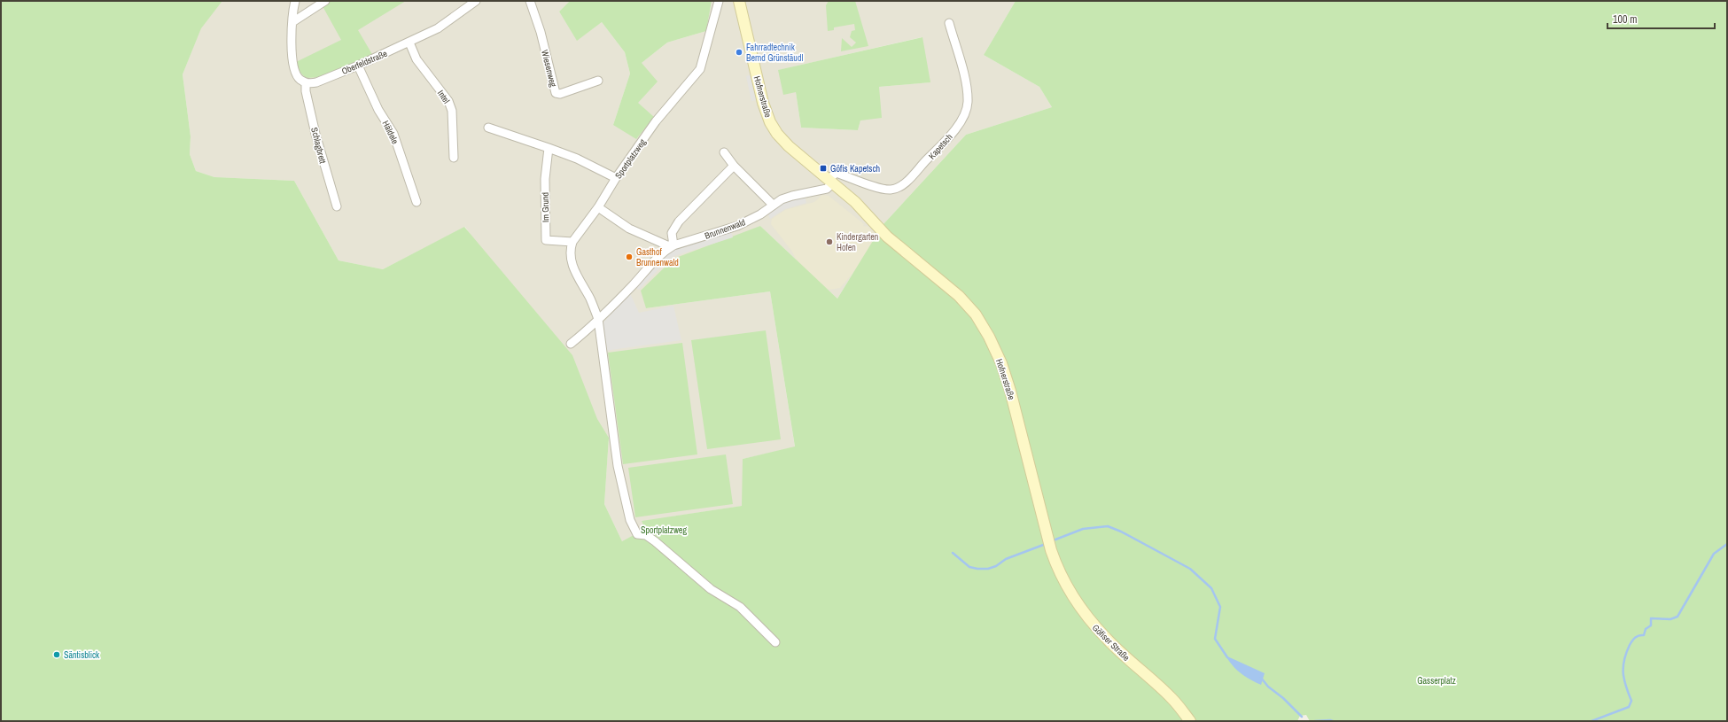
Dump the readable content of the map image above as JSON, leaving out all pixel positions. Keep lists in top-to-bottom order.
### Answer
{
  "streets": {
    "main road": ["Hofnerstraße", "Göfiser Straße"],
    "street": [
      "Oberfeldstraße",
      "Wiesenweg",
      "Intel",
      "Häldele",
      "Schlagbrett",
      "Kapetsch",
      "Sportplatzweg",
      "Im Grund",
      "Brunnenwald"
    ]
  },
  "crossings": [
    ["Oberfeldstraße", "Intel"],
    ["Oberfeldstraße", "Häldele"],
    ["Oberfeldstraße", "Schlagbrett"],
    ["Hofnerstraße", "Kapetsch"],
    ["Hofnerstraße", "Brunnenwald"],
    ["Hofnerstraße", "Göfiser Straße"],
    ["Kapetsch", "Brunnenwald"],
    ["Sportplatzweg", "Im Grund"]
  ],
  "parks": ["Sportplatzweg", "Gasserplatz"],
  "places": {
    "other": [
      "Fahrradtechnik Bernd Grünstäudl",
      "Kindergarten Hofen",
      "Gasthof Brunnenwald",
      "Säntisblick"
    ],
    "transit": ["Göfis Kapetsch"]
  },
  "scale_bar": "100 m"
}
